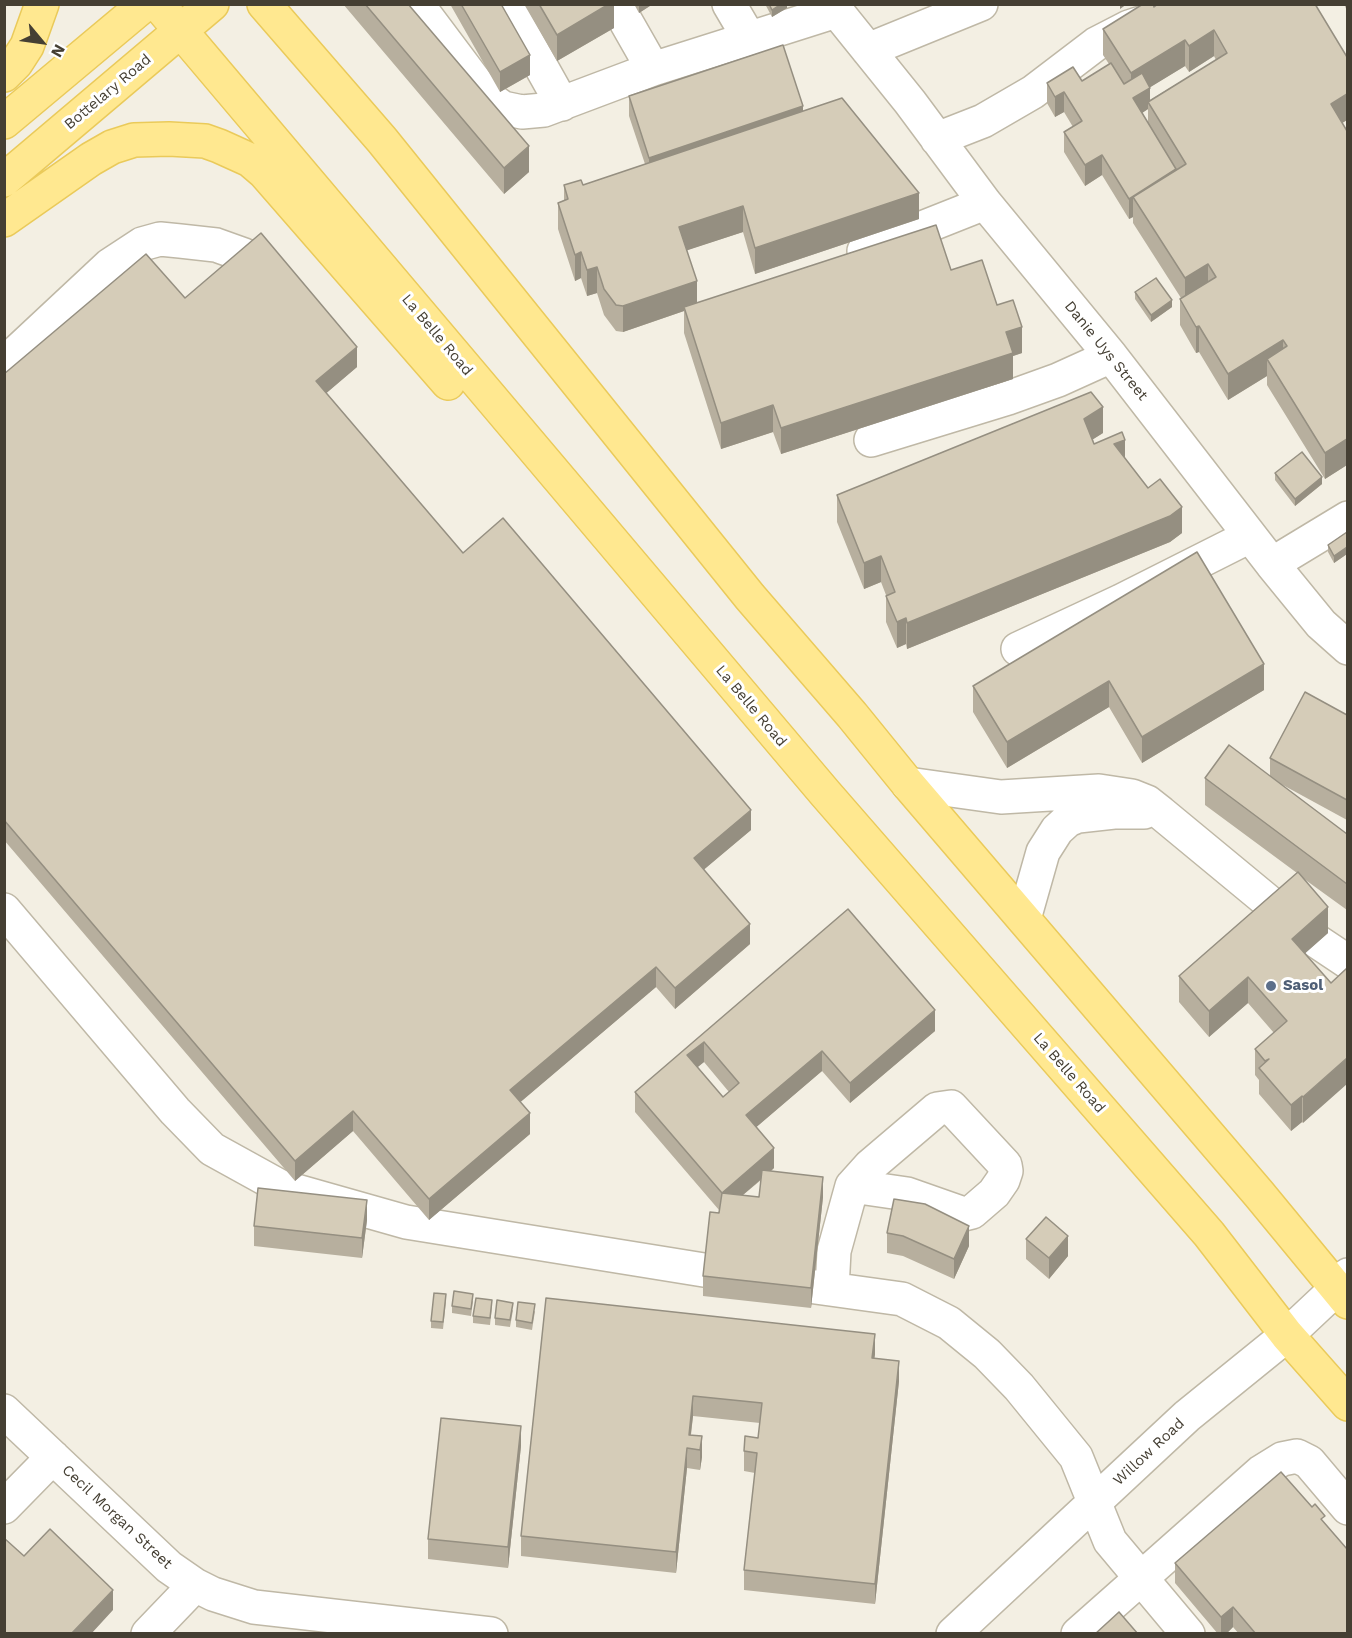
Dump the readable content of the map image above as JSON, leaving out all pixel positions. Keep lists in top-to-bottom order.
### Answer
{
  "streets": {
    "main road": ["Bottelary Road", "La Belle Road"],
    "street": ["Danie Uys Street", "Willow Road", "Cecil Morgan Street"]
  },
  "crossings": [
    ["Bottelary Road", "La Belle Road"],
    ["La Belle Road", "Willow Road"]
  ],
  "places": ["Sasol"],
  "north": "bottom right"
}
